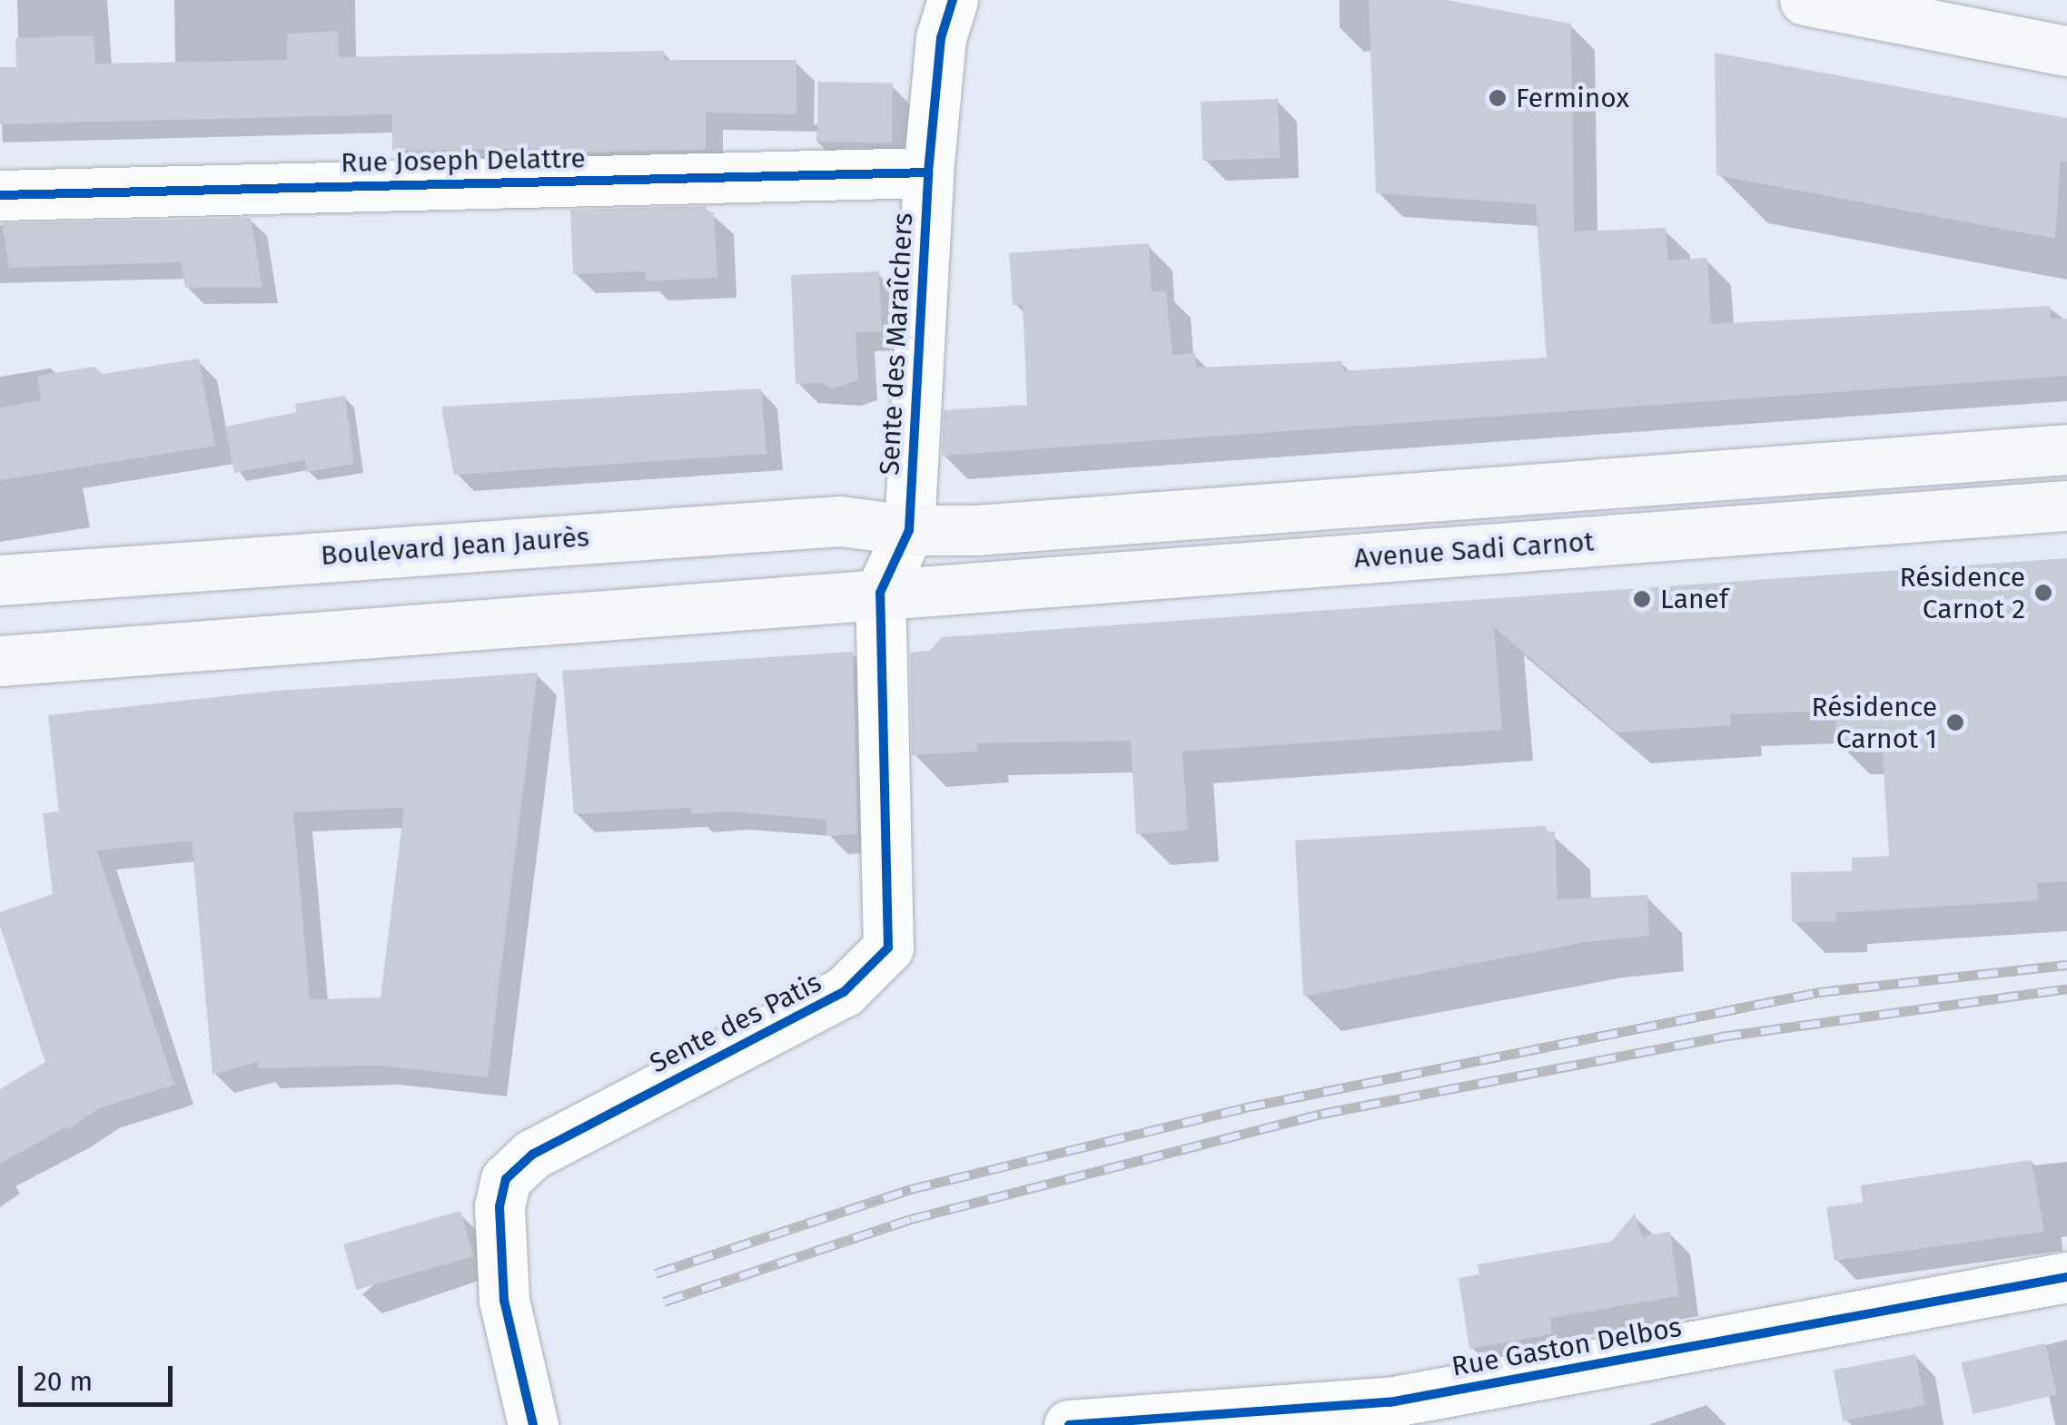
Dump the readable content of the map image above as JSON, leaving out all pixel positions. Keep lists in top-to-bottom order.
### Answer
{
  "streets": {
    "main road": ["Boulevard Jean Jaurès", "Avenue Sadi Carnot"],
    "street": [
      "Rue Joseph Delattre",
      "Sente des Maraîchers",
      "Sente des Patis",
      "Rue Gaston Delbos"
    ]
  },
  "crossings": [
    ["Rue Joseph Delattre", "Sente des Maraîchers"],
    ["Sente des Maraîchers", "Boulevard Jean Jaurès"],
    ["Sente des Maraîchers", "Avenue Sadi Carnot"],
    ["Boulevard Jean Jaurès", "Avenue Sadi Carnot"],
    ["Avenue Sadi Carnot", "Sente des Patis"]
  ],
  "places": [
    "Ferminox",
    "Résidence Carnot 2",
    "Lanef",
    "Résidence Carnot 1"
  ],
  "scale_bar": "20 m"
}
